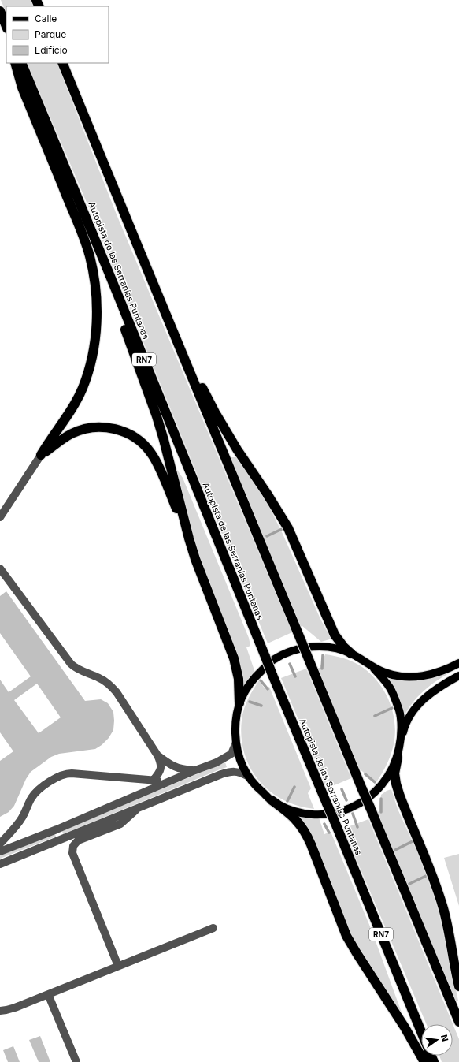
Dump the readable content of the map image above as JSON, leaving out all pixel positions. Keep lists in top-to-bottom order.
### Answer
{
  "streets": {
    "highway": ["Autopista de las Serranías Puntanas", "RN7"]
  },
  "legend": ["Calle", "Parque", "Edificio"],
  "north": "right"
}
